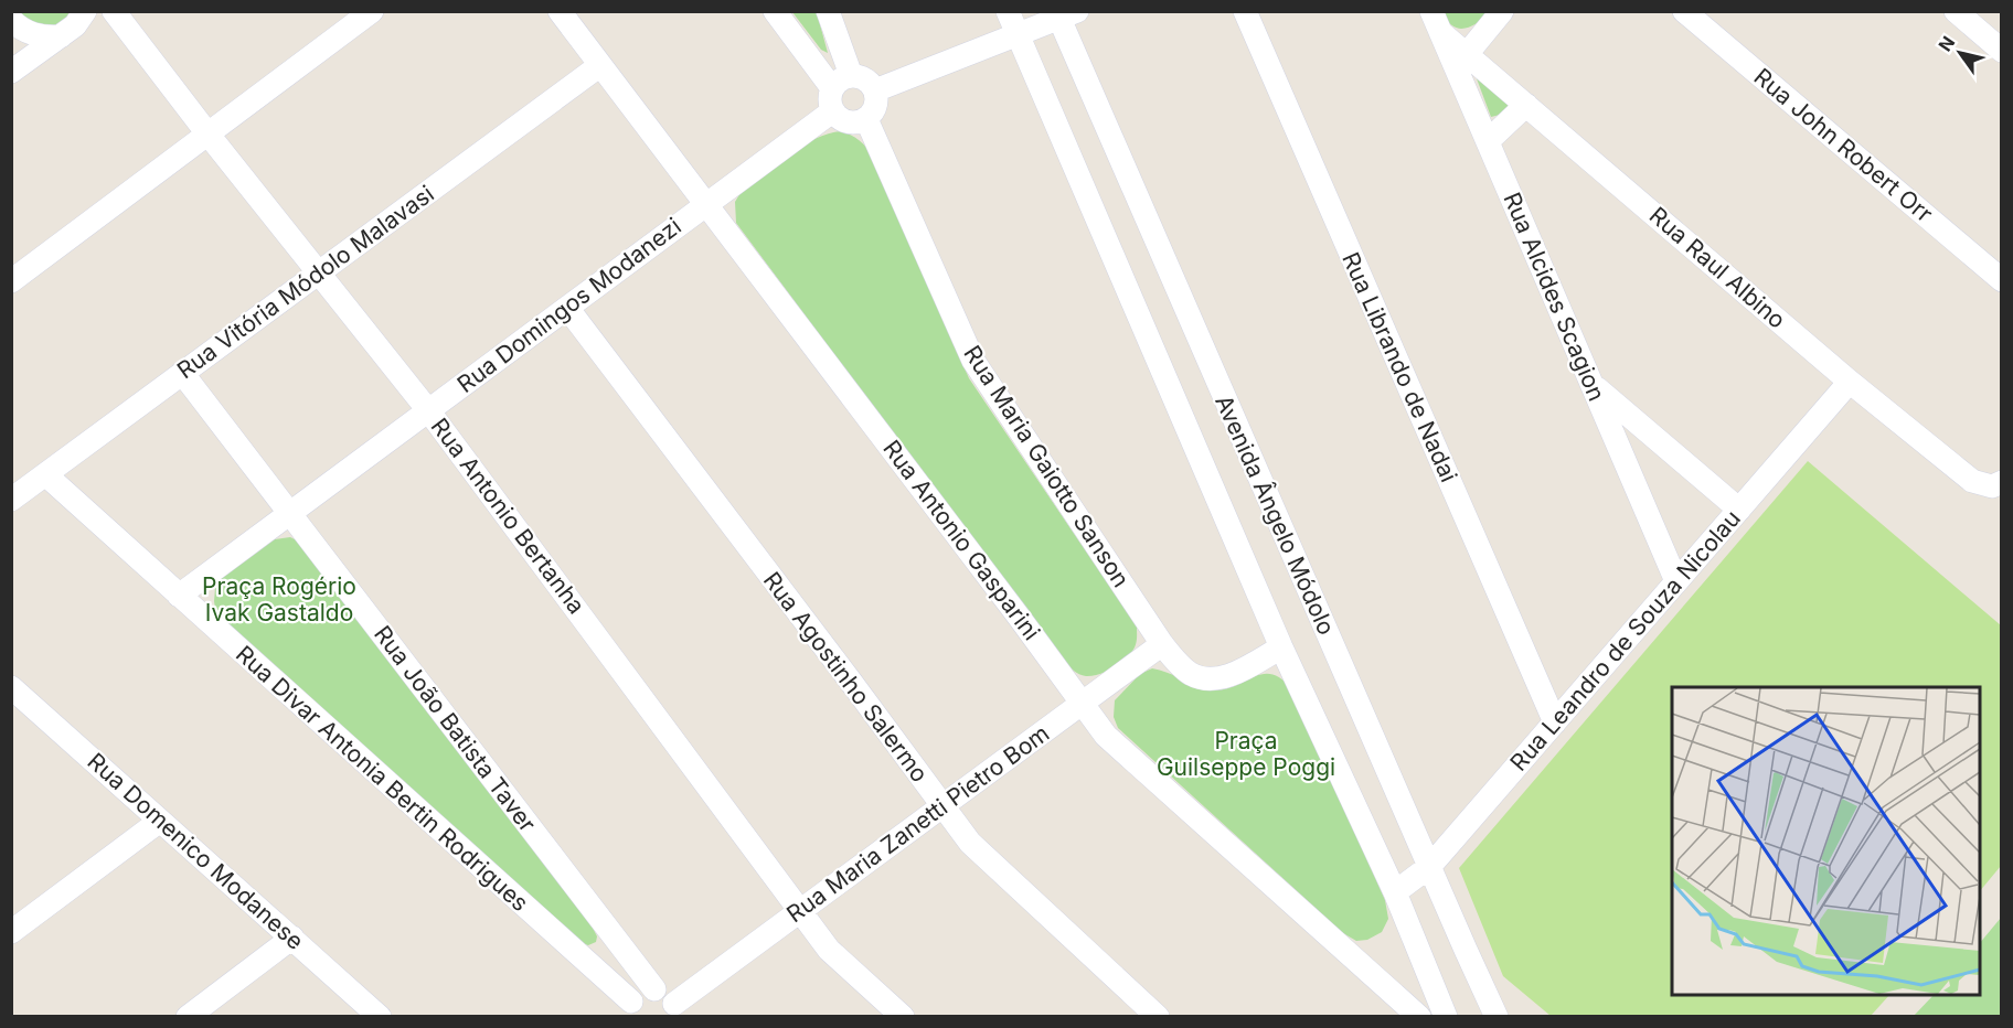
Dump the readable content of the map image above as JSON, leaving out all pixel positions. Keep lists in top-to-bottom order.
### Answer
{
  "streets": {
    "street": [
      "Rua John Robert Orr",
      "Rua Raul Albino",
      "Rua Vitória Módolo Malavasi",
      "Rua Alcides Scagion",
      "Rua Domingos Modanezi",
      "Rua Librando de Nadai",
      "Rua Maria Gaiotto Sanson",
      "Avenida Ângelo Módolo",
      "Rua Antonio Bertanha",
      "Rua Antonio Gasparini",
      "Rua Leandro de Souza Nicolau",
      "Rua Agostinho Salermo",
      "Rua João Batista Taver",
      "Rua Divar Antonia Bertin Rodrigues",
      "Rua Maria Zanetti Pietro Bom",
      "Rua Domenico Modanese"
    ]
  },
  "crossings": [
    ["Rua Raul Albino", "Rua Alcides Scagion"],
    ["Rua Raul Albino", "Rua Leandro de Souza Nicolau"],
    ["Rua Vitória Módolo Malavasi", "Rua Antonio Bertanha"],
    ["Rua Vitória Módolo Malavasi", "Rua Antonio Gasparini"],
    ["Rua Vitória Módolo Malavasi", "Rua João Batista Taver"],
    ["Rua Vitória Módolo Malavasi", "Rua Divar Antonia Bertin Rodrigues"],
    ["Rua Alcides Scagion", "Rua Leandro de Souza Nicolau"],
    ["Rua Domingos Modanezi", "Rua Maria Gaiotto Sanson"],
    ["Rua Domingos Modanezi", "Rua Antonio Bertanha"],
    ["Rua Domingos Modanezi", "Rua Antonio Gasparini"],
    ["Rua Domingos Modanezi", "Rua Agostinho Salermo"],
    ["Rua Domingos Modanezi", "Rua João Batista Taver"],
    ["Rua Domingos Modanezi", "Rua Divar Antonia Bertin Rodrigues"],
    ["Rua Librando de Nadai", "Rua Leandro de Souza Nicolau"],
    ["Rua Maria Gaiotto Sanson", "Avenida Ângelo Módolo"],
    ["Rua Maria Gaiotto Sanson", "Rua Maria Zanetti Pietro Bom"],
    ["Avenida Ângelo Módolo", "Rua Leandro de Souza Nicolau"],
    ["Rua Antonio Bertanha", "Rua Maria Zanetti Pietro Bom"],
    ["Rua Antonio Gasparini", "Rua Maria Zanetti Pietro Bom"],
    ["Rua Agostinho Salermo", "Rua Maria Zanetti Pietro Bom"],
    ["Rua João Batista Taver", "Rua Maria Zanetti Pietro Bom"]
  ],
  "parks": ["Praça Rogério Ivak Gastaldo", "Praça Guilseppe Poggi"],
  "north": "top left"
}
